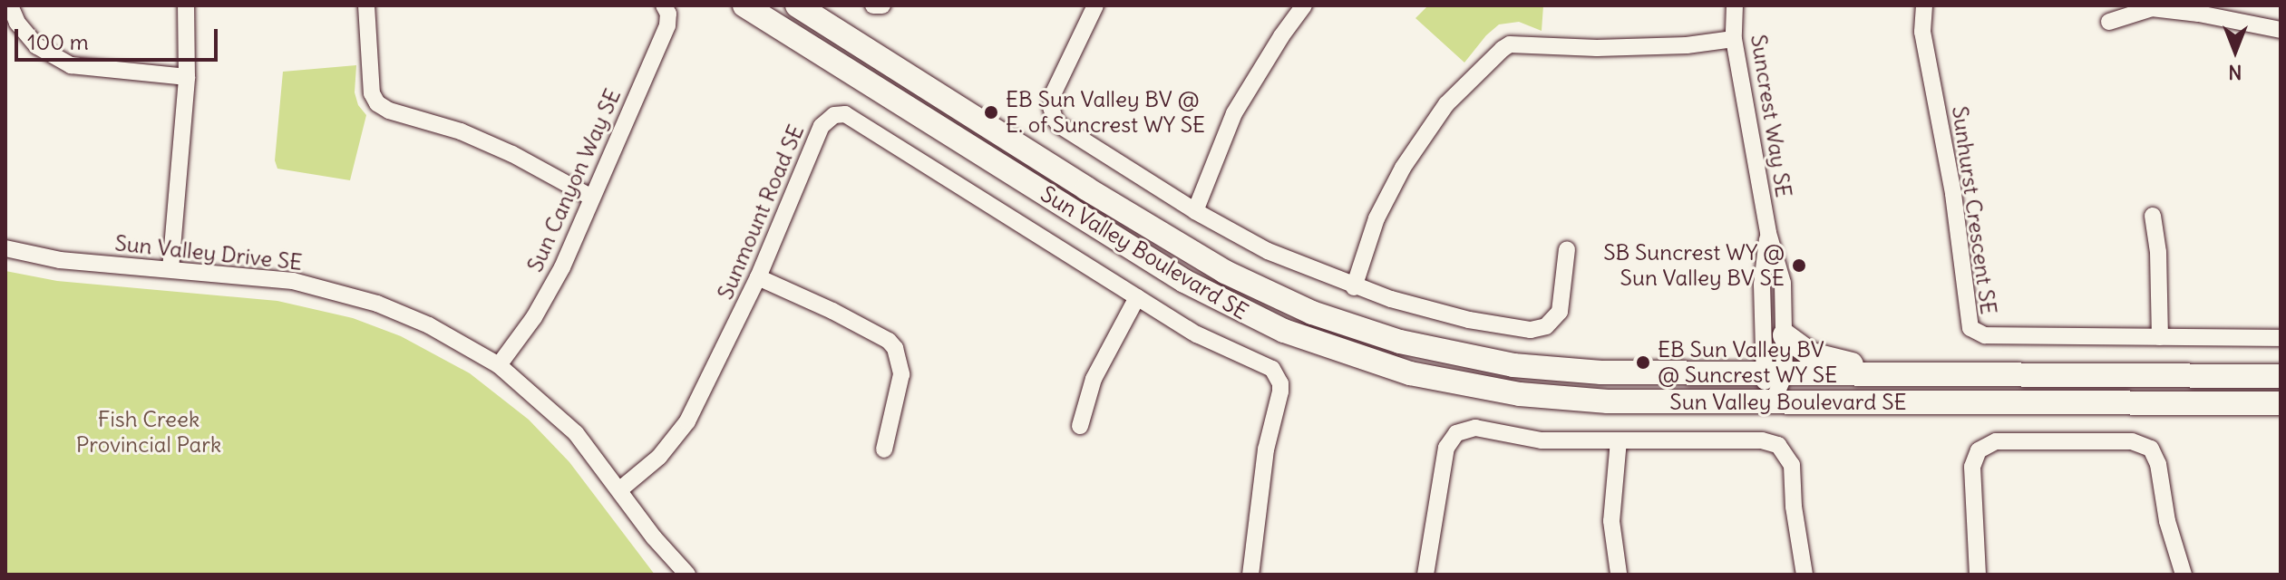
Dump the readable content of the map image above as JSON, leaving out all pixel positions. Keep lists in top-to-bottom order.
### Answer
{
  "streets": {
    "main road": ["Sun Valley Boulevard SE"],
    "street": [
      "Suncrest Way SE",
      "Sun Canyon Way SE",
      "Sunhurst Crescent SE",
      "Sunmount Road SE",
      "Sun Valley Drive SE"
    ]
  },
  "crossings": [
    ["Suncrest Way SE", "Sun Valley Boulevard SE"],
    ["Sun Canyon Way SE", "Sun Valley Drive SE"],
    ["Sunmount Road SE", "Sun Valley Drive SE"]
  ],
  "parks": ["Fish Creek Provincial Park"],
  "places": ["EB Sun Valley BV @ E. of Suncrest WY SE", "SB Suncrest WY @ Sun Valley BV SE", "EB Sun Valley BV @ Suncrest WY SE"],
  "scale_bar": "100 m",
  "north": "bottom"
}
